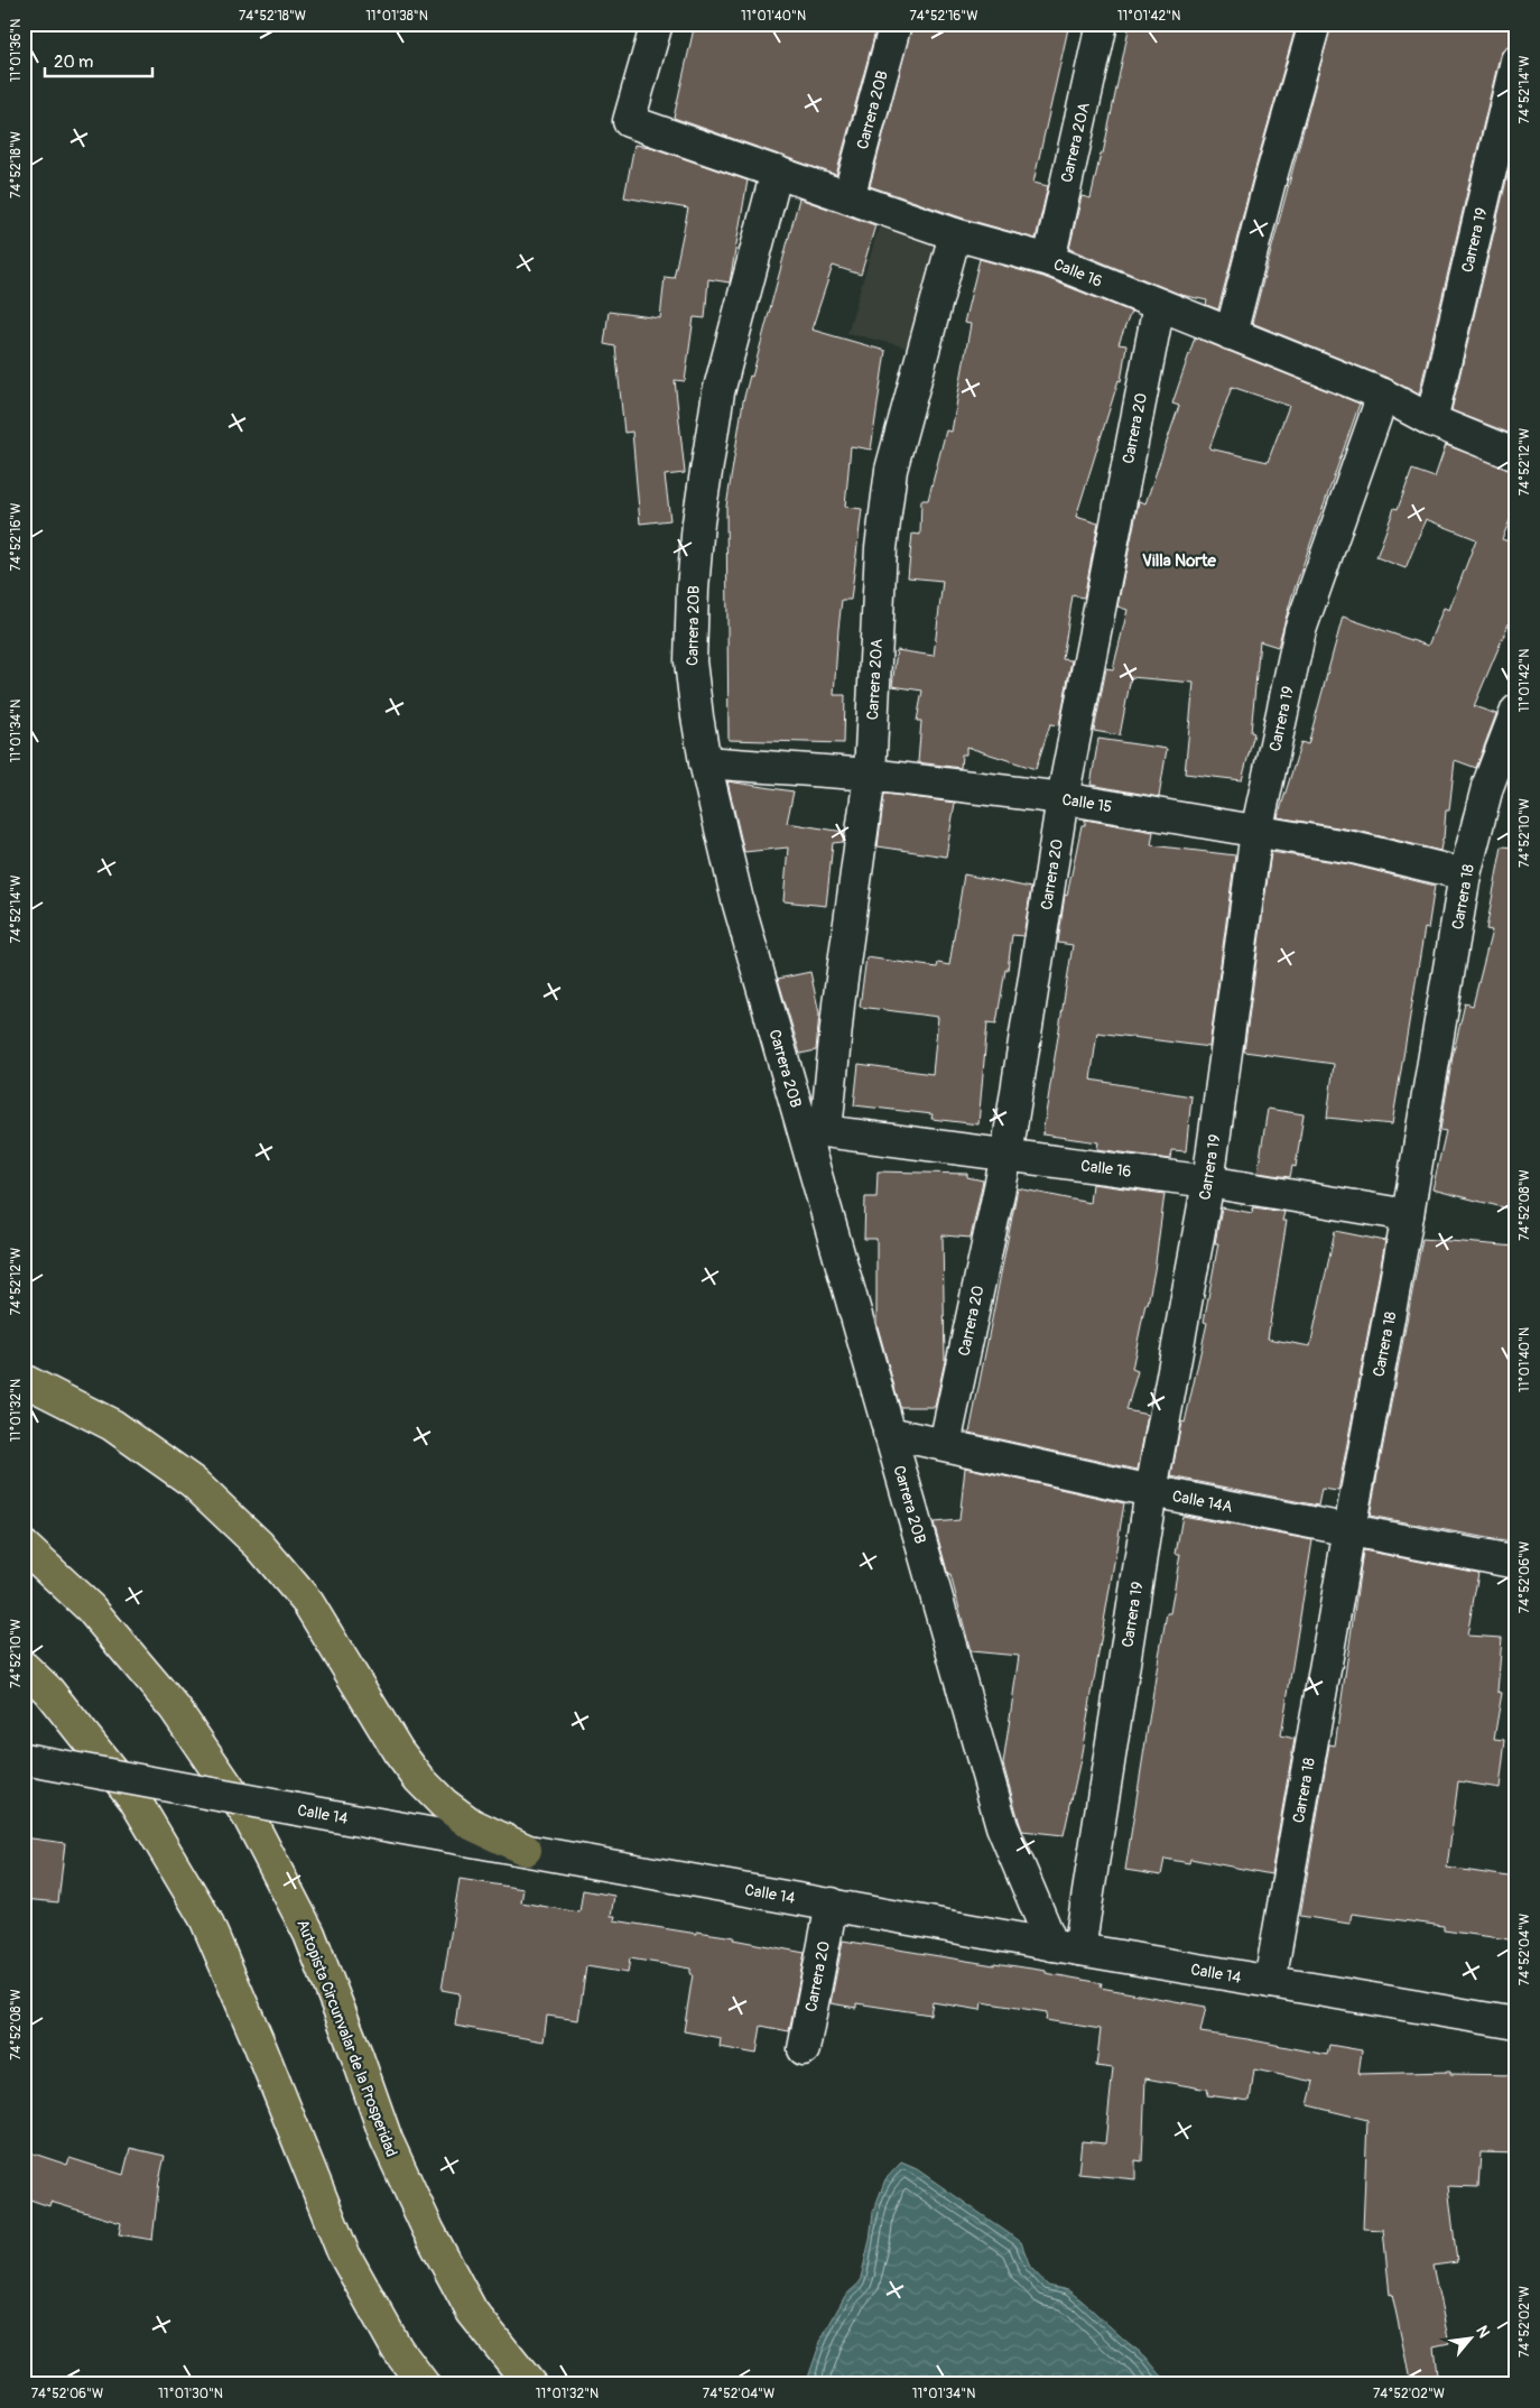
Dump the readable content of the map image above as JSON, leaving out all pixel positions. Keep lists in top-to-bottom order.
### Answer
{
  "streets": {
    "highway": ["Autopista Circunvalar de la Prosperidad"],
    "street": [
      "Carrera 20B",
      "Carrera 20A",
      "Carrera 19",
      "Calle 16",
      "Carrera 20",
      "Calle 15",
      "Carrera 18",
      "Calle 14A",
      "Calle 14"
    ]
  },
  "crossings": [
    ["Carrera 20B", "Carrera 20A"],
    ["Carrera 20B", "Carrera 19"],
    ["Carrera 20B", "Calle 16"],
    ["Carrera 20B", "Calle 15"],
    ["Carrera 20B", "Calle 14A"],
    ["Carrera 20B", "Calle 14"],
    ["Carrera 20A", "Calle 16"],
    ["Carrera 20A", "Calle 15"],
    ["Carrera 19", "Calle 16"],
    ["Carrera 19", "Calle 15"],
    ["Carrera 19", "Calle 14A"],
    ["Carrera 19", "Calle 14"],
    ["Calle 16", "Carrera 20"],
    ["Calle 16", "Carrera 18"],
    ["Carrera 20", "Calle 15"],
    ["Carrera 20", "Calle 14A"],
    ["Carrera 20", "Calle 14"],
    ["Calle 15", "Carrera 18"],
    ["Carrera 18", "Calle 14A"],
    ["Carrera 18", "Calle 14"]
  ],
  "districts": ["Villa Norte"],
  "scale_bar": "20 m",
  "north": "top right",
  "coordinates": [
    "74°52'18\"W",
    "11°01'38\"N",
    "11°01'40\"N",
    "74°52'16\"W",
    "11°01'42\"N",
    "11°01'36\"N",
    "74°52'14\"W",
    "74°52'12\"W",
    "11°01'34\"N",
    "74°52'10\"W",
    "74°52'08\"W",
    "11°01'32\"N",
    "74°52'06\"W",
    "74°52'04\"W",
    "74°52'02\"W",
    "11°01'30\"N"
  ]
}
